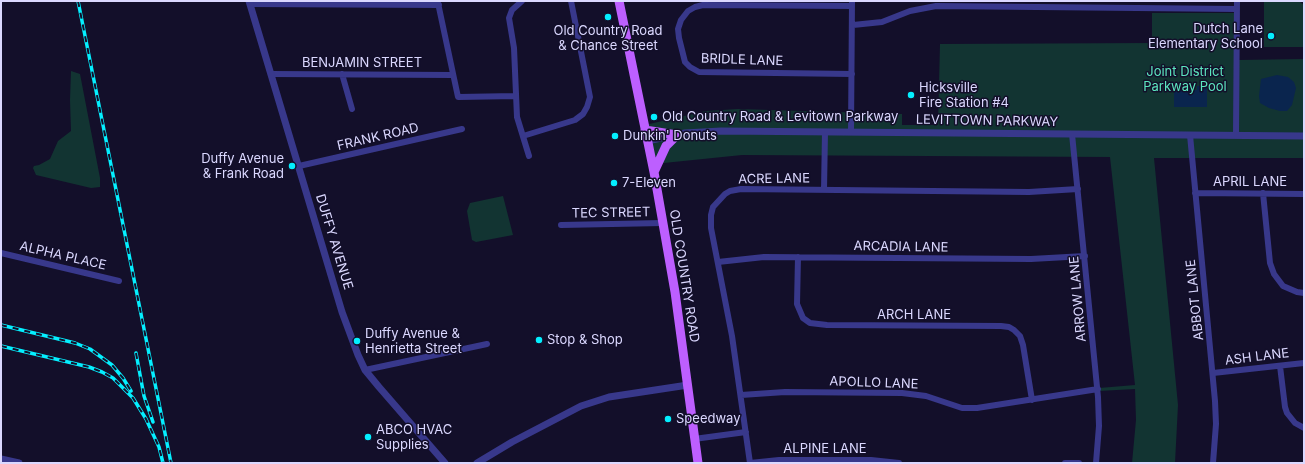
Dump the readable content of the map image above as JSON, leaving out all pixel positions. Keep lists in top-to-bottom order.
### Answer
{
  "streets": {
    "main road": ["OLD COUNTRY ROAD"],
    "street": [
      "BRIDLE LANE",
      "BENJAMIN STREET",
      "LEVITTOWN PARKWAY",
      "FRANK ROAD",
      "ACRE LANE",
      "APRIL LANE",
      "TEC STREET",
      "DUFFY AVENUE",
      "ARCADIA LANE",
      "ALPHA PLACE",
      "ARROW LANE",
      "ABBOT LANE",
      "ARCH LANE",
      "ASH LANE",
      "APOLLO LANE",
      "ALPINE LANE"
    ]
  },
  "crossings": [
    ["BENJAMIN STREET", "DUFFY AVENUE"],
    ["LEVITTOWN PARKWAY", "OLD COUNTRY ROAD"],
    ["LEVITTOWN PARKWAY", "ARROW LANE"],
    ["LEVITTOWN PARKWAY", "ABBOT LANE"],
    ["FRANK ROAD", "DUFFY AVENUE"],
    ["ACRE LANE", "ARCADIA LANE"],
    ["ACRE LANE", "ARROW LANE"],
    ["ACRE LANE", "APOLLO LANE"],
    ["ACRE LANE", "ALPINE LANE"],
    ["APRIL LANE", "ABBOT LANE"],
    ["TEC STREET", "OLD COUNTRY ROAD"],
    ["ARCADIA LANE", "ARROW LANE"],
    ["ARCADIA LANE", "ARCH LANE"],
    ["ARROW LANE", "APOLLO LANE"],
    ["ABBOT LANE", "ASH LANE"],
    ["ARCH LANE", "APOLLO LANE"]
  ],
  "parks": ["Joint District Parkway Pool"],
  "places": [
    "Old Country Road & Chance Street",
    "Dutch Lane Elementary School",
    "Hicksville Fire Station #4",
    "Old Country Road & Levitown Parkway",
    "Dunkin' Donuts",
    "Duffy Avenue & Frank Road",
    "7-Eleven",
    "Stop & Shop",
    "Duffy Avenue & Henrietta Street",
    "Speedway",
    "ABCO HVAC Supplies"
  ]
}
